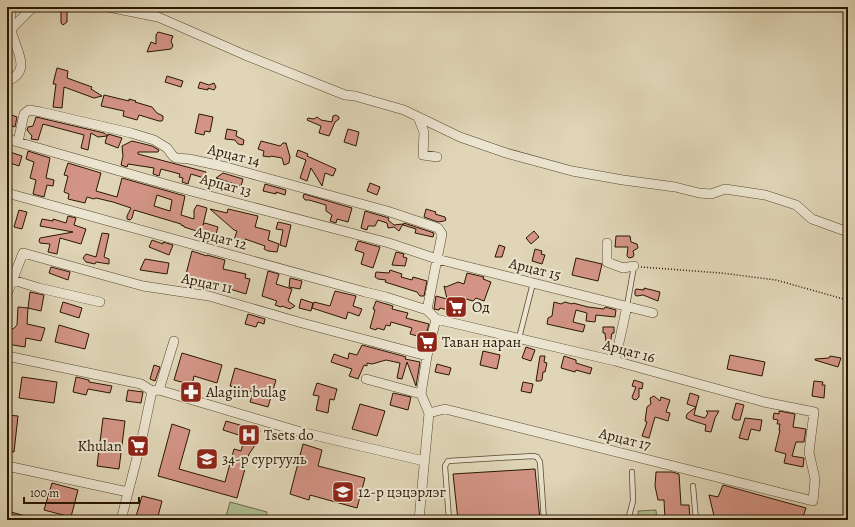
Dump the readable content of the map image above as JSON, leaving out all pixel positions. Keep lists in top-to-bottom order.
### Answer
{
  "streets": {
    "street": [
      "Арцат 14",
      "Арцат 13",
      "Арцат 12",
      "Арцат 15",
      "Арцат 11",
      "Арцат 16",
      "Арцат 17"
    ]
  },
  "crossings": [
    ["Арцат 14", "Арцат 13"],
    ["Арцат 14", "Арцат 15"],
    ["Арцат 13", "Арцат 15"],
    ["Арцат 16", "Арцат 17"]
  ],
  "places": {
    "supermarket": ["Од", "Таван наран", "Khulan"],
    "pharmacy": ["Alagiin bulag"],
    "hospital": ["Tsets do"],
    "school or university": ["34-р сургууль", "12-р цэцэрлэг"]
  },
  "scale_bar": "100 m"
}
